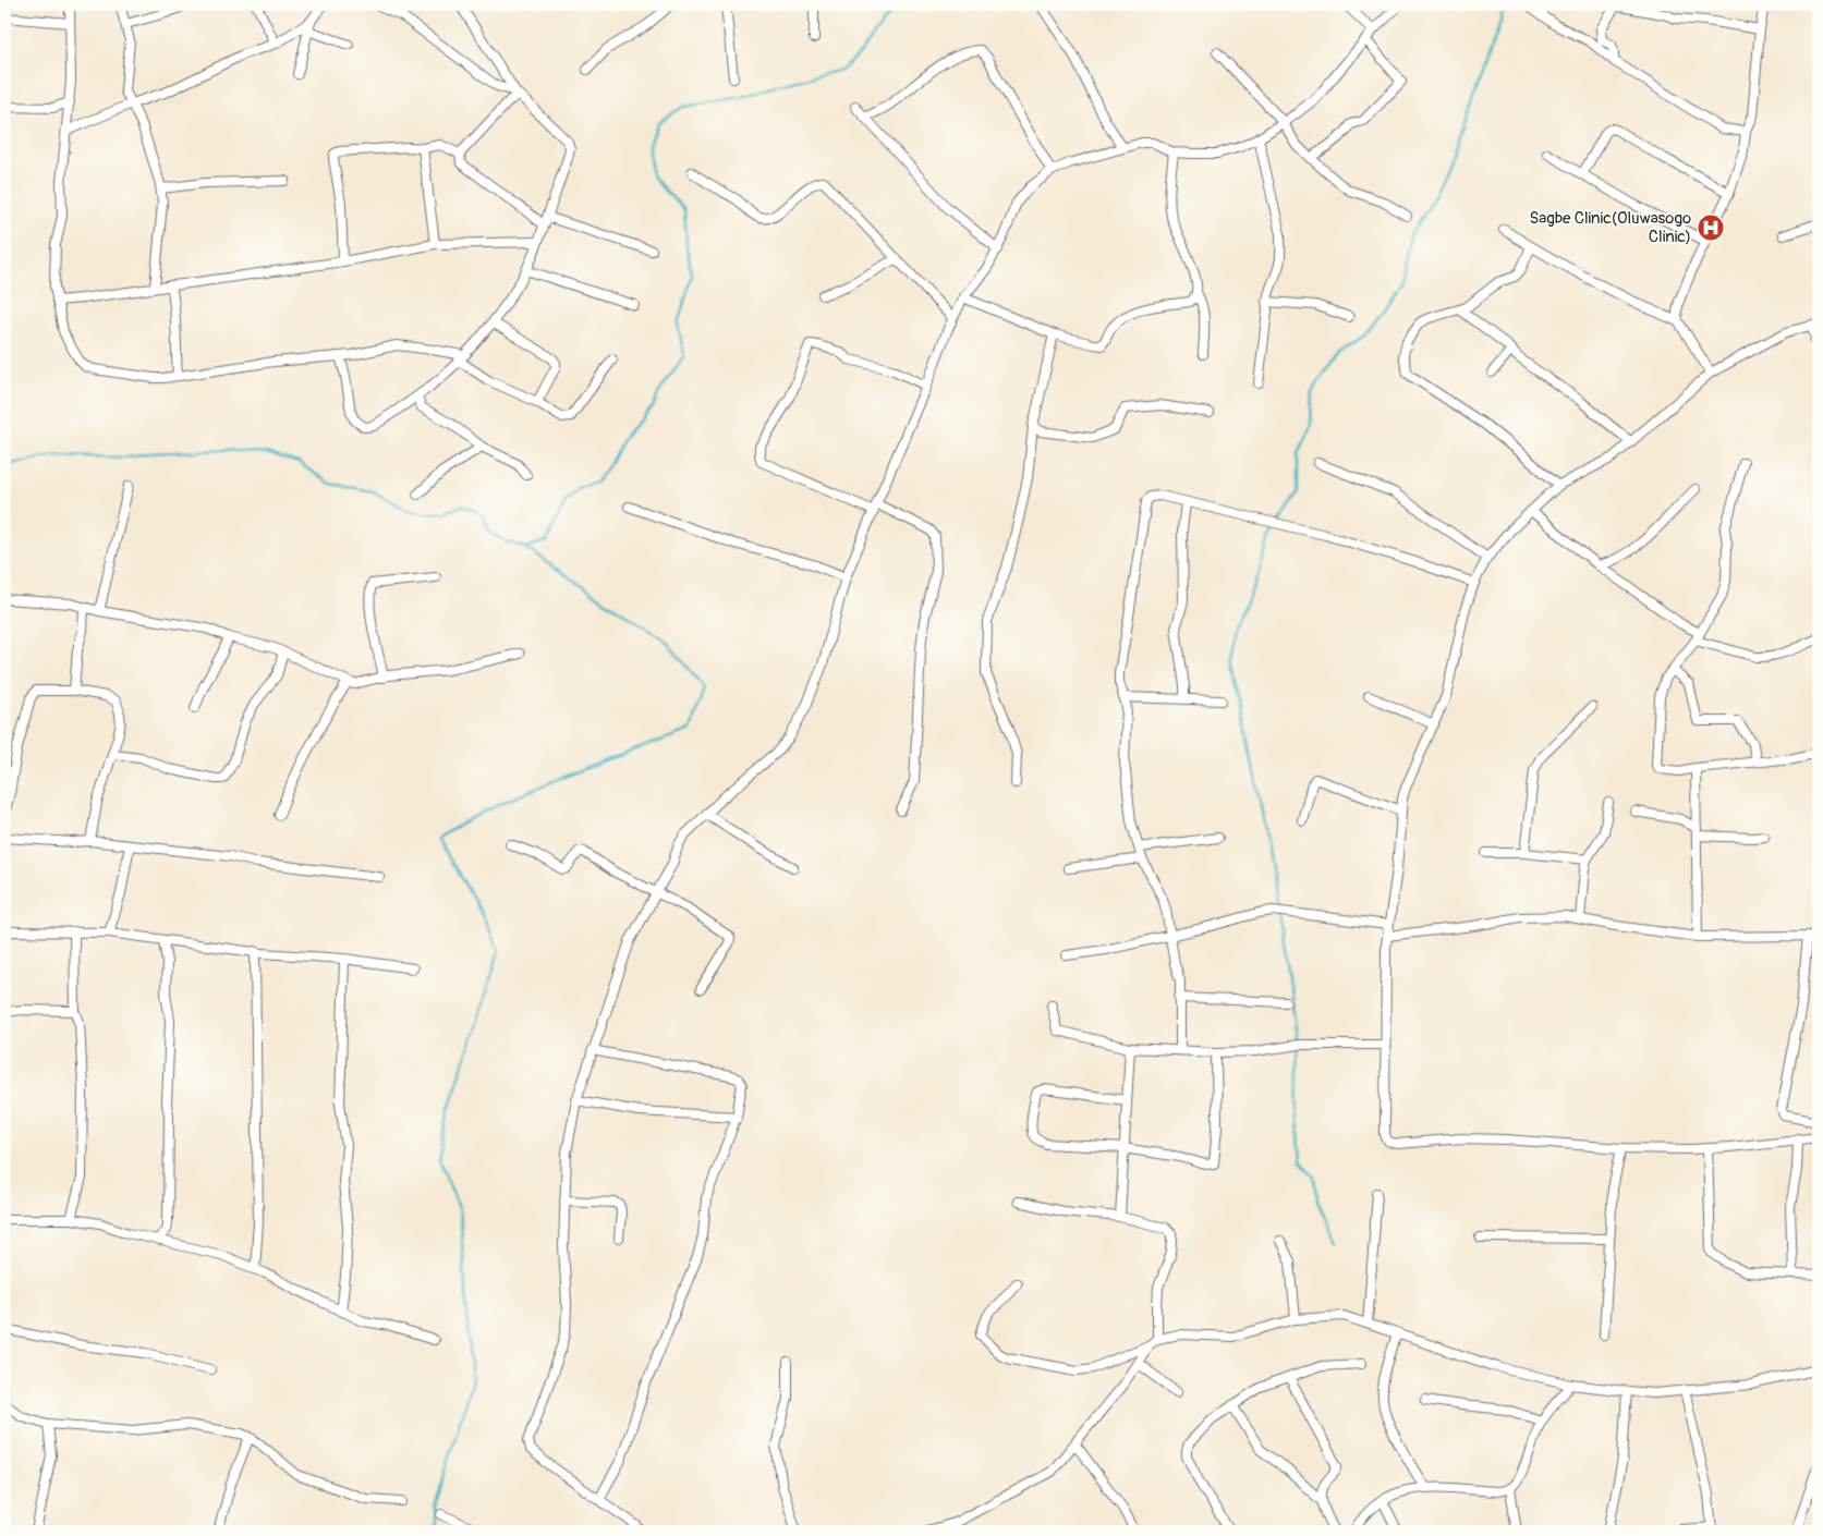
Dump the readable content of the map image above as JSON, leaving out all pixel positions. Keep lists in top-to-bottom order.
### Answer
{
  "places": {
    "hospital": ["Sagbe Clinic(Oluwasogo Clinic)"]
  }
}
